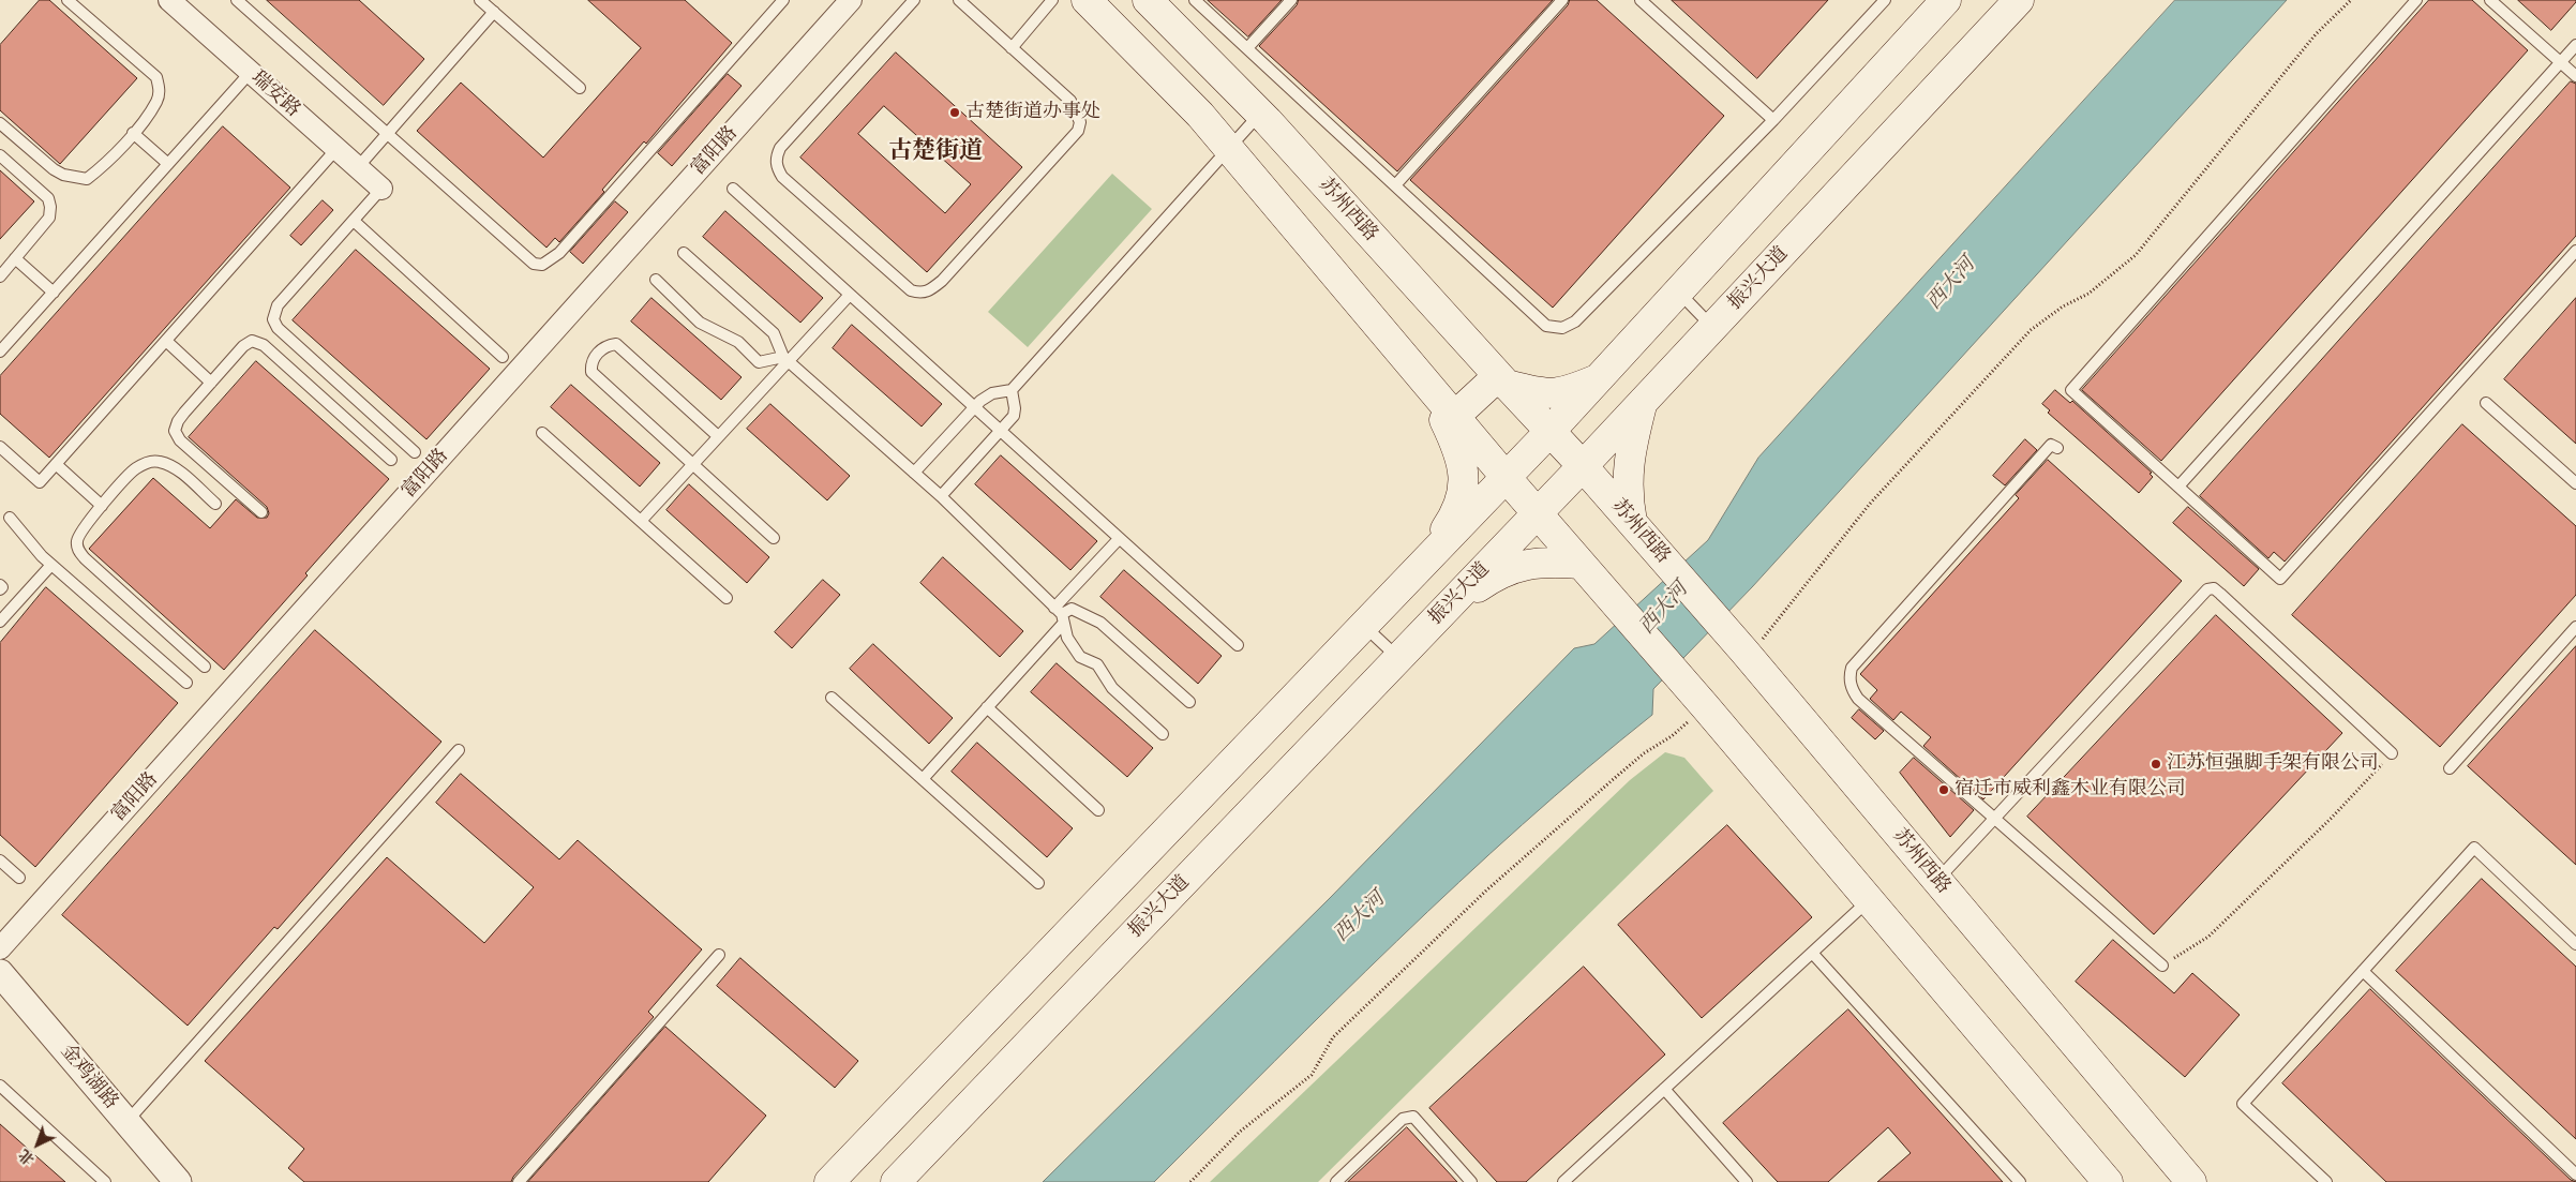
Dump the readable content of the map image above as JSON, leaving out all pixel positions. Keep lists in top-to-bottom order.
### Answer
{
  "streets": {
    "main road": ["苏州西路", "振兴大道"],
    "street": ["瑞安路", "富阳路", "金鸡湖路"]
  },
  "crossings": [
    ["苏州西路", "振兴大道"]
  ],
  "districts": ["古楚街道"],
  "water": ["西大河"],
  "places": ["古楚街道办事处", "江苏恒强脚手架有限公司", "宿迁市威利鑫木业有限公司"],
  "north": "bottom left"
}
